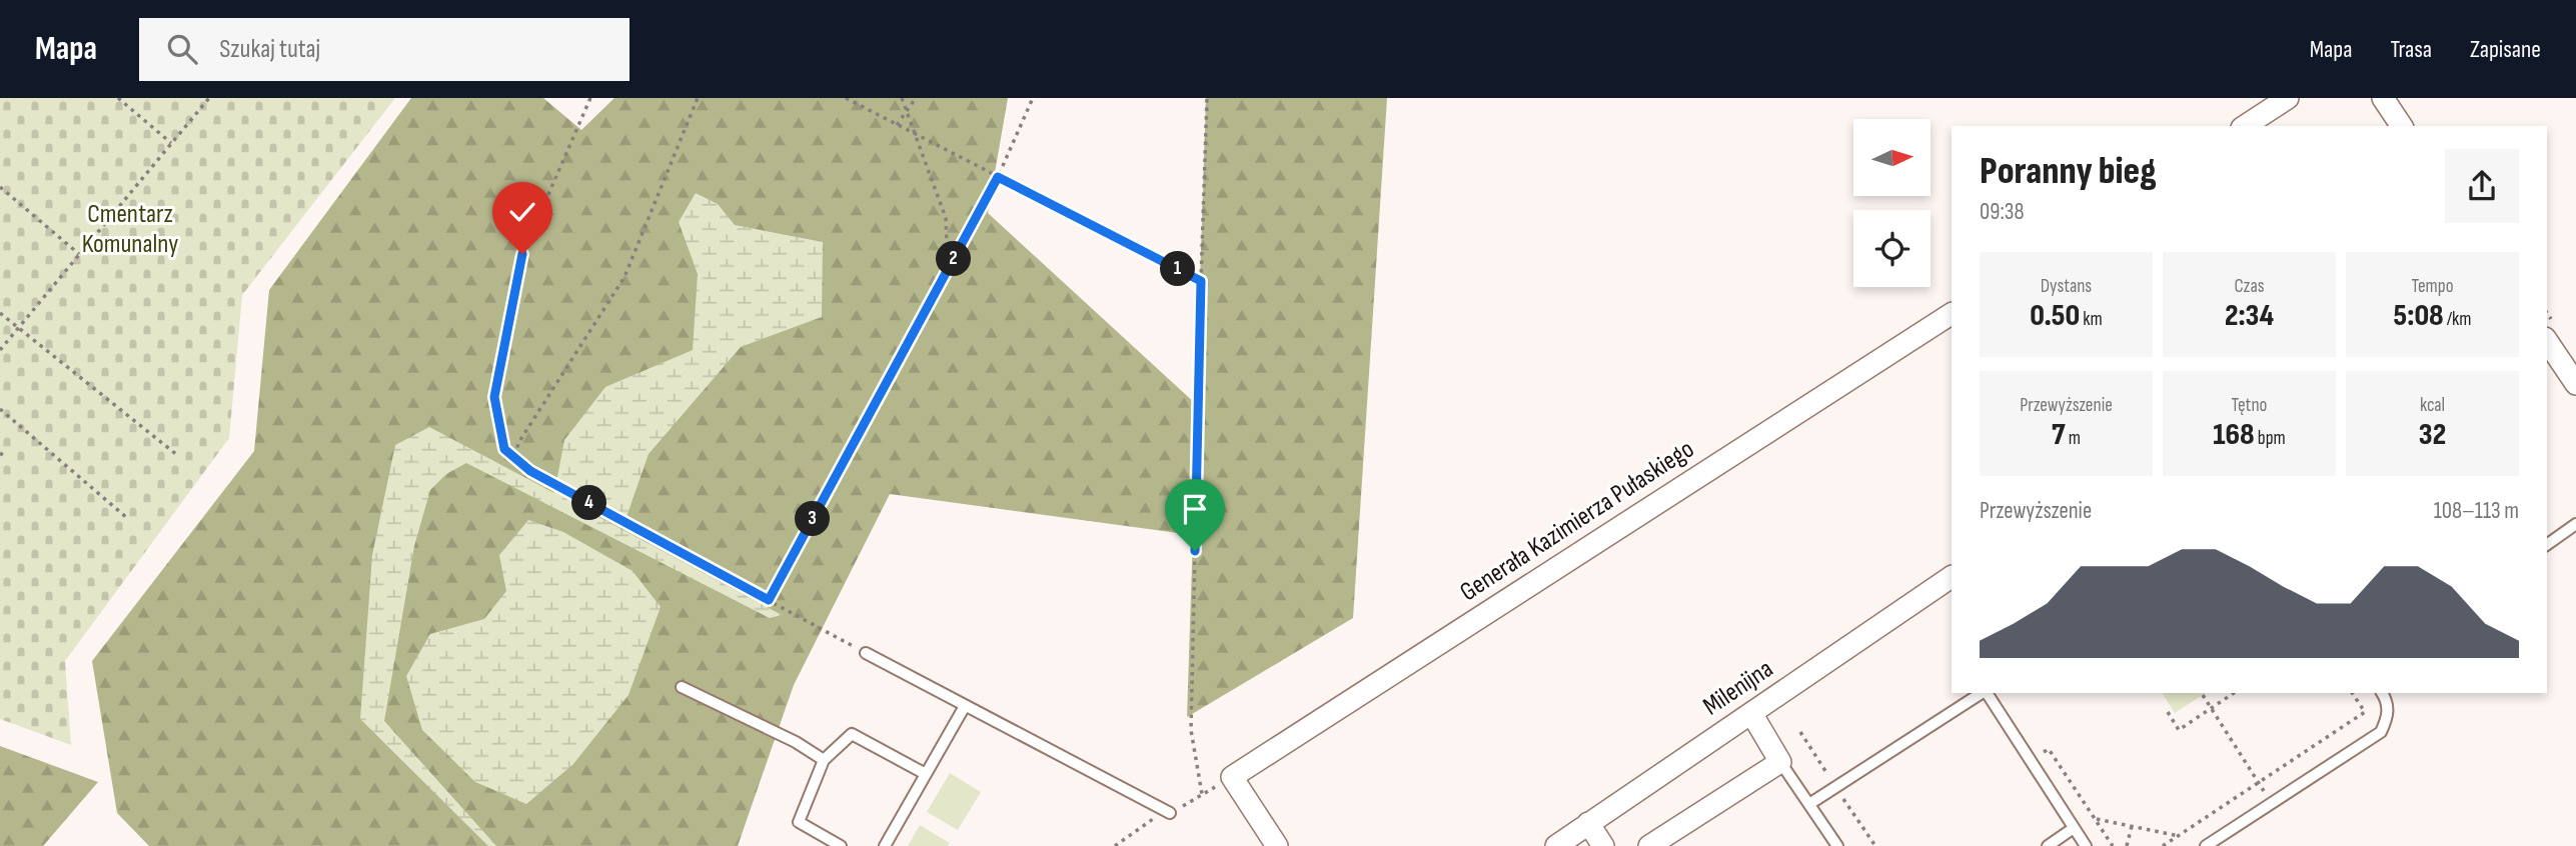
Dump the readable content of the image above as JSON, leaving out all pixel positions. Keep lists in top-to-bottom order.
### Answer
{
  "streets": {
    "street": ["Generała Kazimierza Pułaskiego", "Milenijna"]
  },
  "parks": ["Cmentarz Komunalny"],
  "north": "right",
  "page": {
    "header": "Mapa",
    "search": "Szukaj tutaj",
    "nav": ["Mapa", "Trasa", "Zapisane"],
    "heading": ["Poranny bieg", "09:38"],
    "pins": [
      "2",
      "1",
      "4",
      "3"
    ],
    "stats": [
      ["Dystans", "0.50 km"],
      ["Czas", "2:34"],
      ["Tempo", "5:08 /km"],
      ["Przewyższenie", "7 m"],
      ["Tętno", "168 bpm"],
      ["kcal", "32"]
    ],
    "chart": ["Przewyższenie", "108–113 m"]
  }
}
